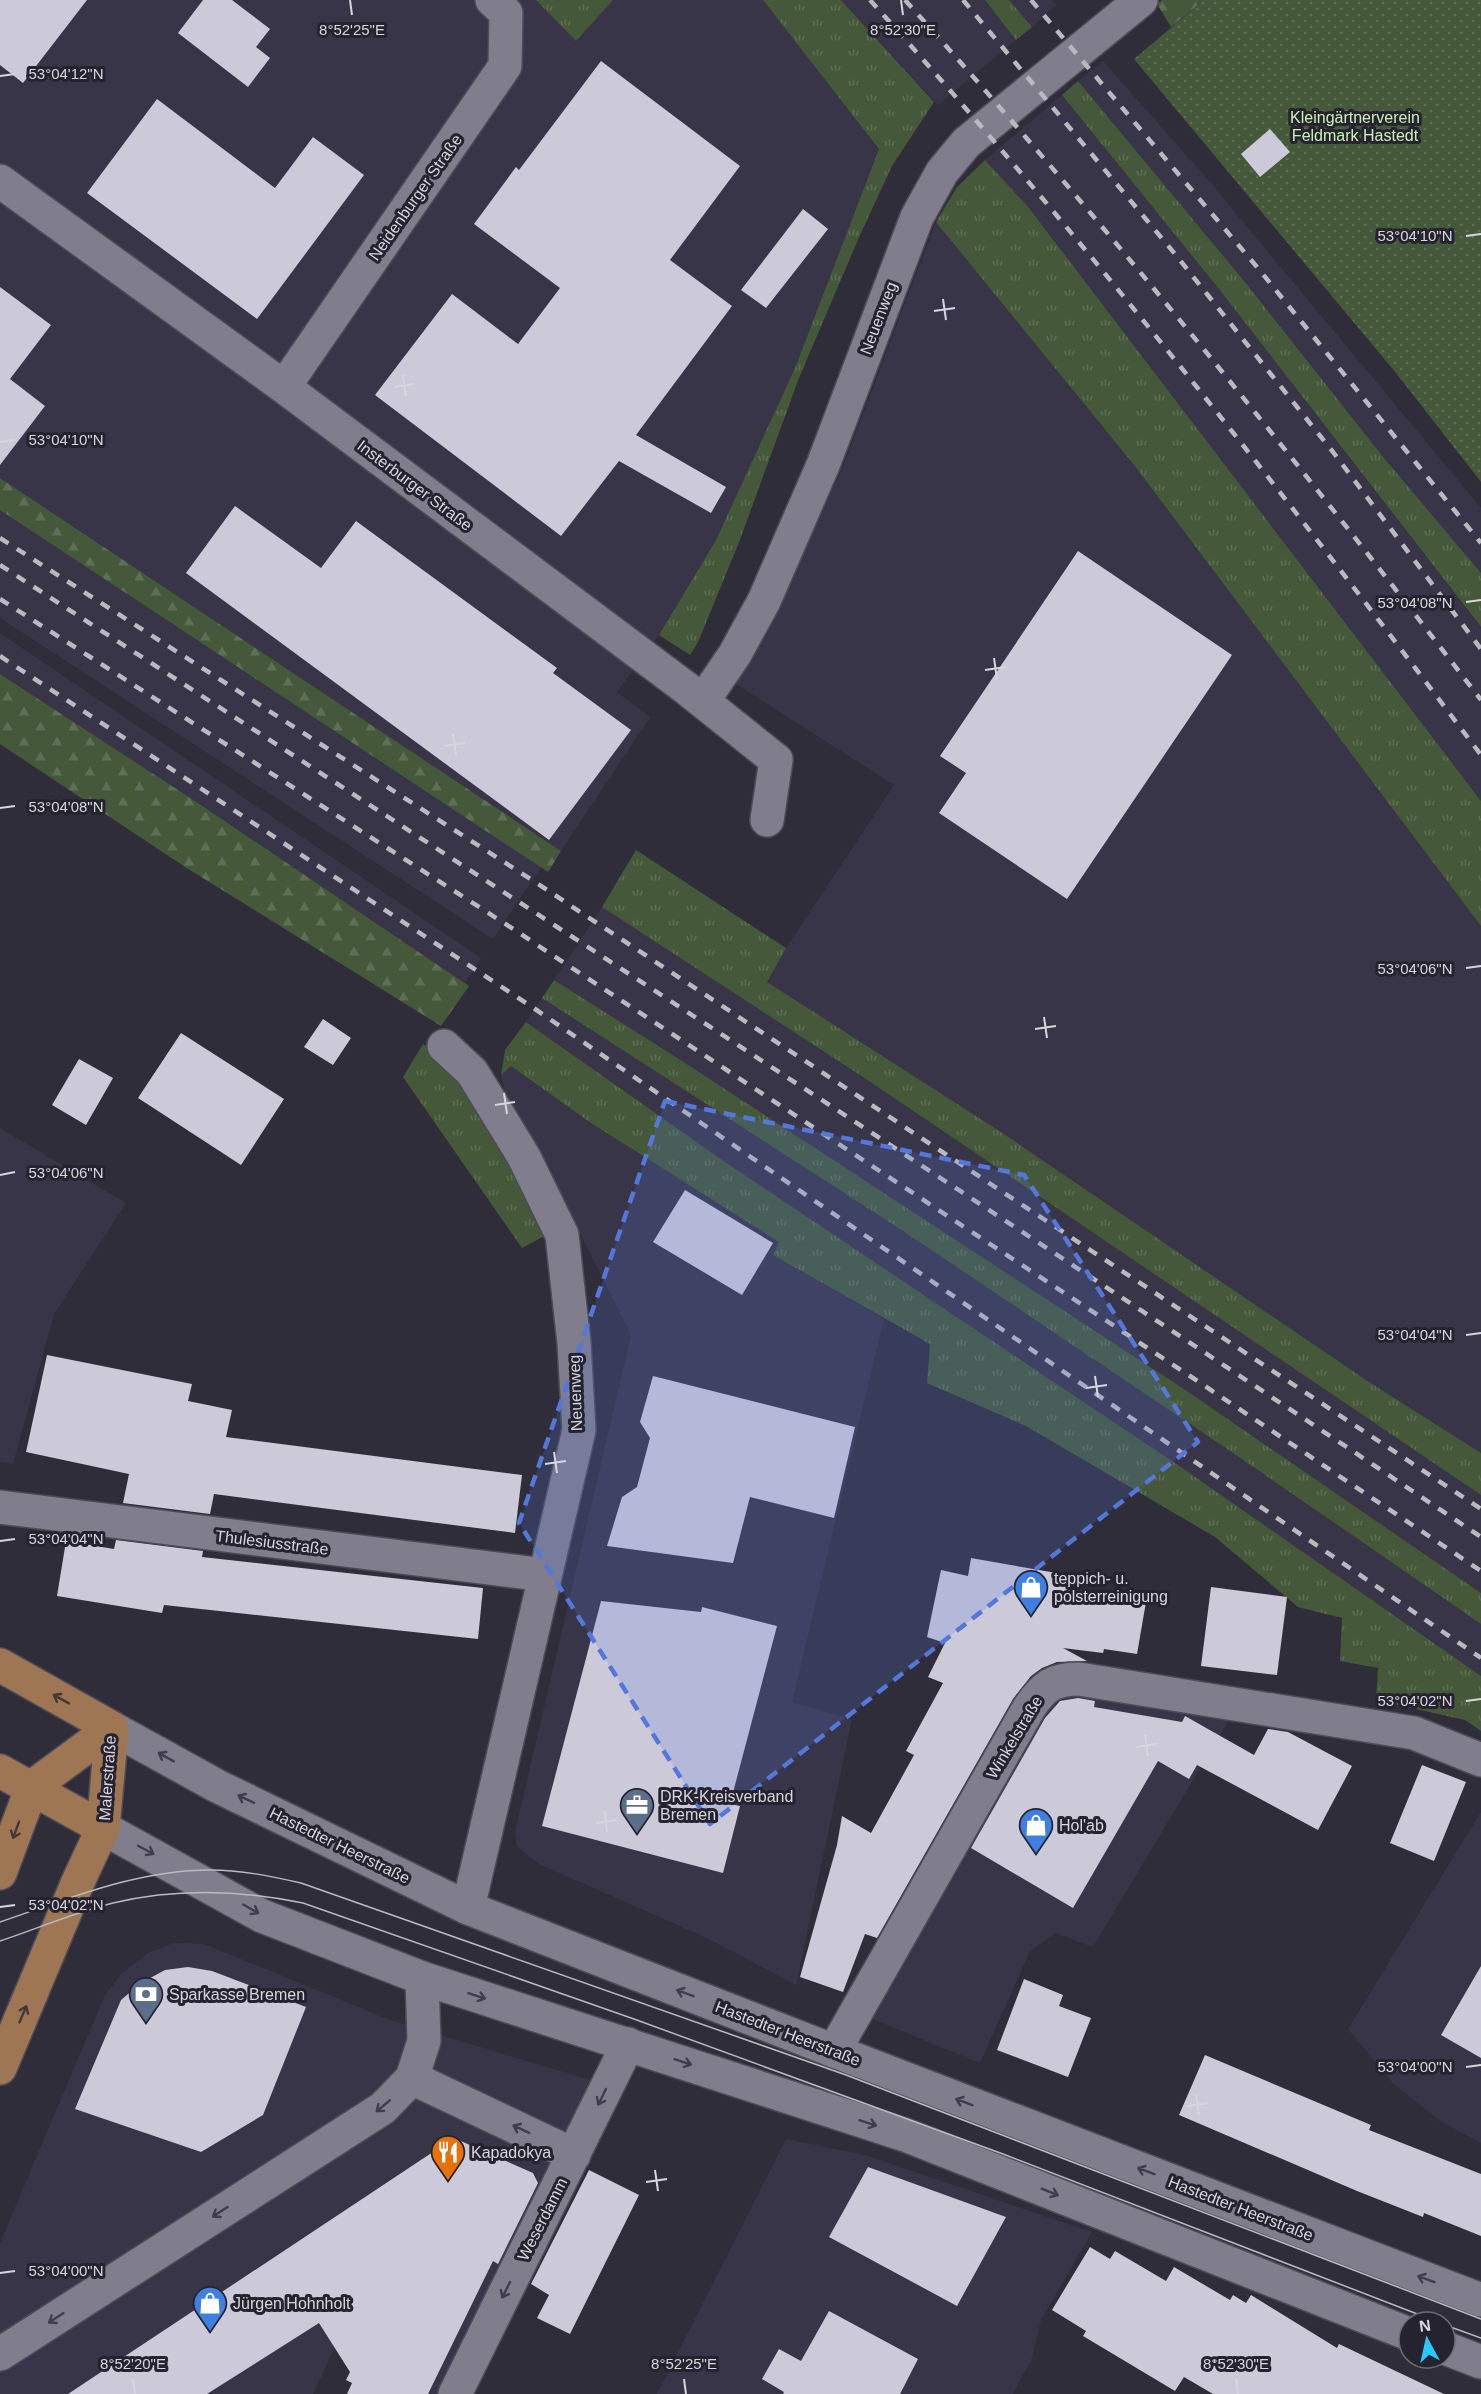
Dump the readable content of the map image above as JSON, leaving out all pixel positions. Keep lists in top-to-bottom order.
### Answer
{
  "streets": {
    "main road": ["Malerstraße"],
    "street": [
      "Neidenburger Straße",
      "Neuenweg",
      "Insterburger Straße",
      "Thulesiusstraße",
      "Winkelstraße",
      "Hastedter Heerstraße",
      "Weserdamm"
    ]
  },
  "crossings": [
    ["Neidenburger Straße", "Insterburger Straße"],
    ["Neuenweg", "Insterburger Straße"],
    ["Neuenweg", "Thulesiusstraße"],
    ["Neuenweg", "Hastedter Heerstraße"],
    ["Winkelstraße", "Hastedter Heerstraße"],
    ["Malerstraße", "Hastedter Heerstraße"]
  ],
  "one_way": ["Weserdamm"],
  "parks": ["Kleingärtnerverein Feldmark Hastedt"],
  "places": {
    "shop": ["teppich- u. polsterreinigung", "Hol'ab", "Jürgen Hohnholt"],
    "office": ["DRK-Kreisverband Bremen"],
    "bank": ["Sparkasse Bremen"],
    "restaurant": ["Kapadokya"]
  },
  "north": "top",
  "coordinates": [
    "8°52'25\"E",
    "8°52'30\"E",
    "53°04'12\"N",
    "53°04'10\"N",
    "53°04'08\"N",
    "53°04'06\"N",
    "53°04'04\"N",
    "53°04'02\"N",
    "53°04'00\"N",
    "8°52'20\"E"
  ]
}
